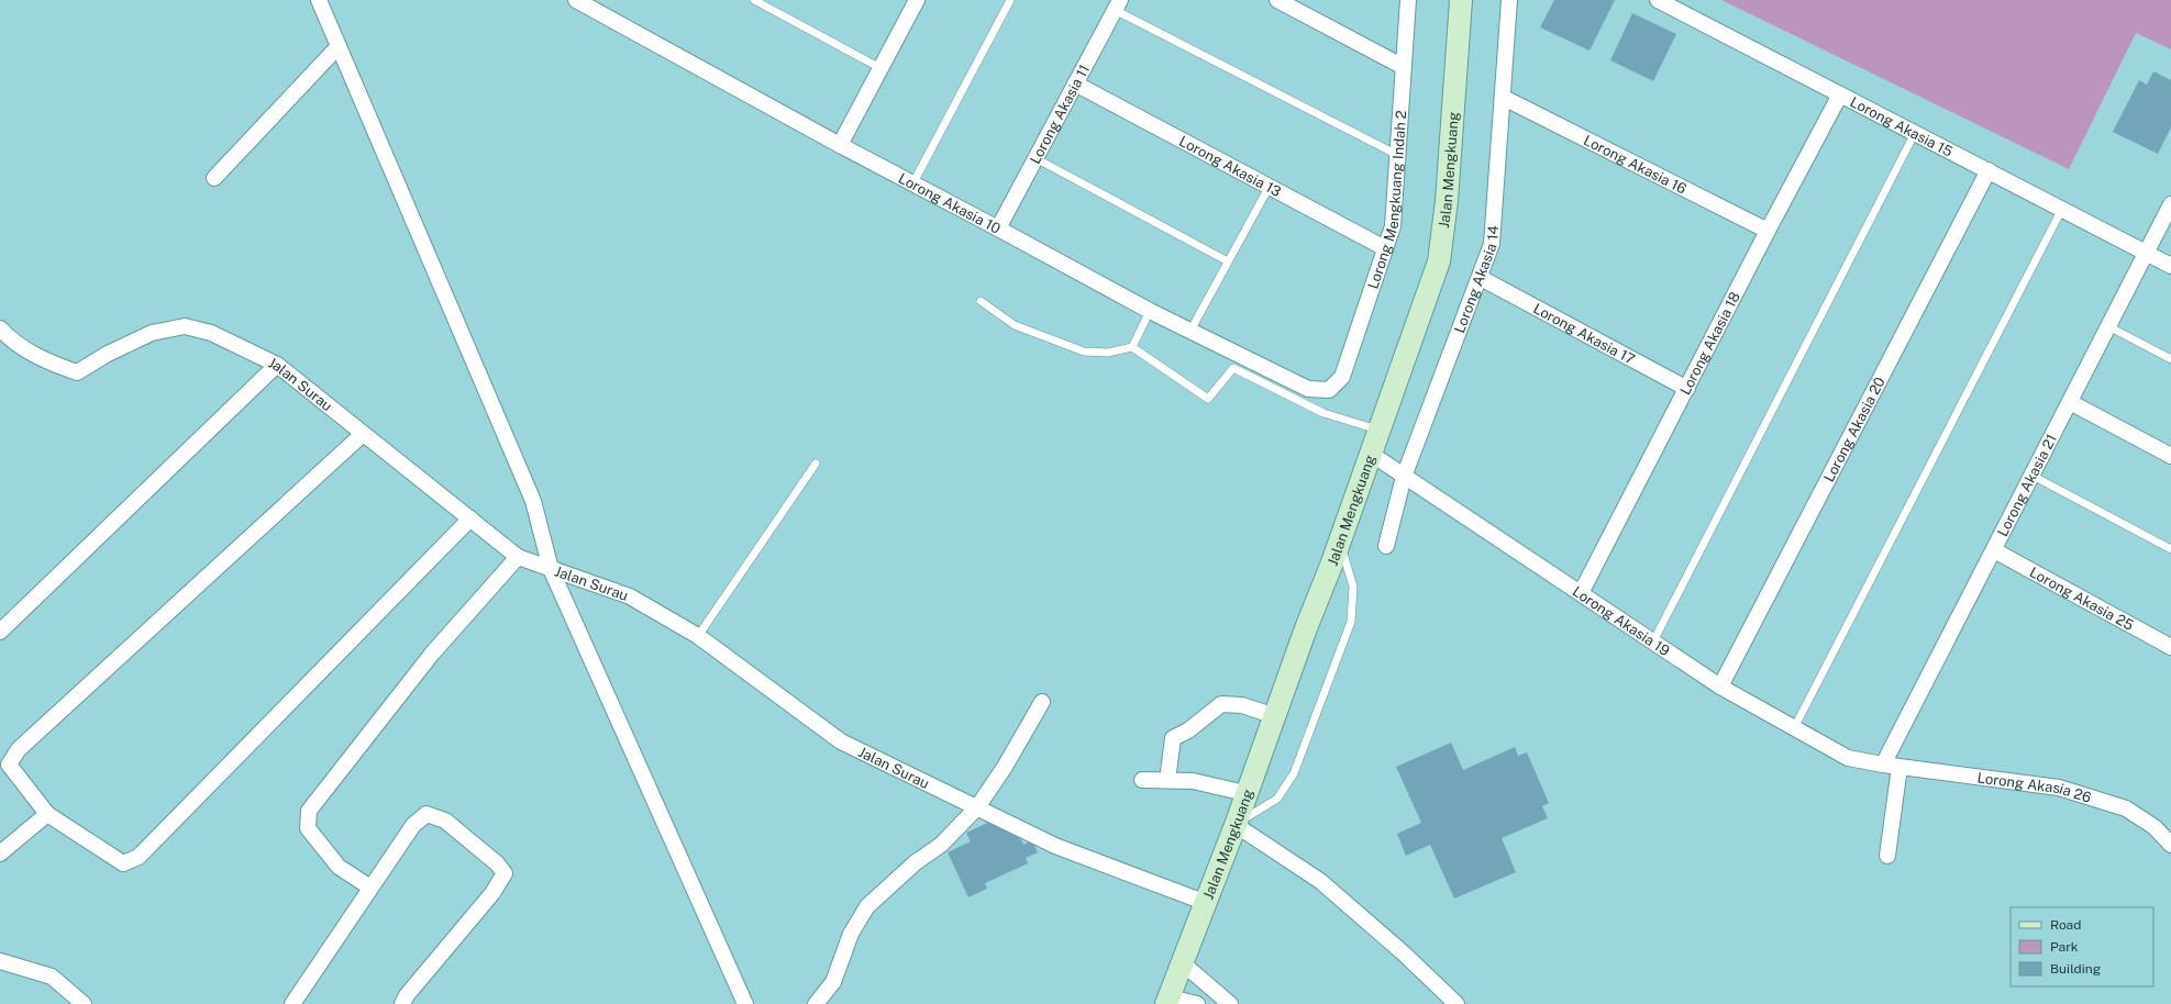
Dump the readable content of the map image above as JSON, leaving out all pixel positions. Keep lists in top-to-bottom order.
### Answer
{
  "streets": {
    "main road": ["Jalan Mengkuang"],
    "street": [
      "Lorong Akasia 11",
      "Lorong Akasia 15",
      "Lorong Akasia 16",
      "Lorong Akasia 13",
      "Lorong Mengkuang Indah 2",
      "Lorong Akasia 10",
      "Lorong Akasia 14",
      "Lorong Akasia 17",
      "Lorong Akasia 18",
      "Jalan Surau",
      "Lorong Akasia 20",
      "Lorong Akasia 21",
      "Lorong Akasia 25",
      "Lorong Akasia 19",
      "Lorong Akasia 26"
    ]
  },
  "crossings": [
    ["Lorong Akasia 11", "Lorong Akasia 13"],
    ["Lorong Akasia 11", "Lorong Akasia 10"],
    ["Lorong Akasia 15", "Lorong Akasia 18"],
    ["Lorong Akasia 15", "Lorong Akasia 20"],
    ["Lorong Akasia 15", "Lorong Akasia 21"],
    ["Lorong Akasia 16", "Lorong Akasia 14"],
    ["Lorong Akasia 16", "Lorong Akasia 18"],
    ["Lorong Akasia 13", "Lorong Mengkuang Indah 2"],
    ["Jalan Mengkuang", "Jalan Surau"],
    ["Jalan Mengkuang", "Lorong Akasia 19"],
    ["Lorong Mengkuang Indah 2", "Lorong Akasia 10"],
    ["Lorong Akasia 14", "Lorong Akasia 17"],
    ["Lorong Akasia 14", "Lorong Akasia 19"],
    ["Lorong Akasia 17", "Lorong Akasia 18"],
    ["Lorong Akasia 18", "Lorong Akasia 19"],
    ["Lorong Akasia 20", "Lorong Akasia 19"],
    ["Lorong Akasia 21", "Lorong Akasia 25"],
    ["Lorong Akasia 21", "Lorong Akasia 19"],
    ["Lorong Akasia 21", "Lorong Akasia 26"],
    ["Lorong Akasia 19", "Lorong Akasia 26"]
  ],
  "legend": ["Road", "Park", "Building"]
}
